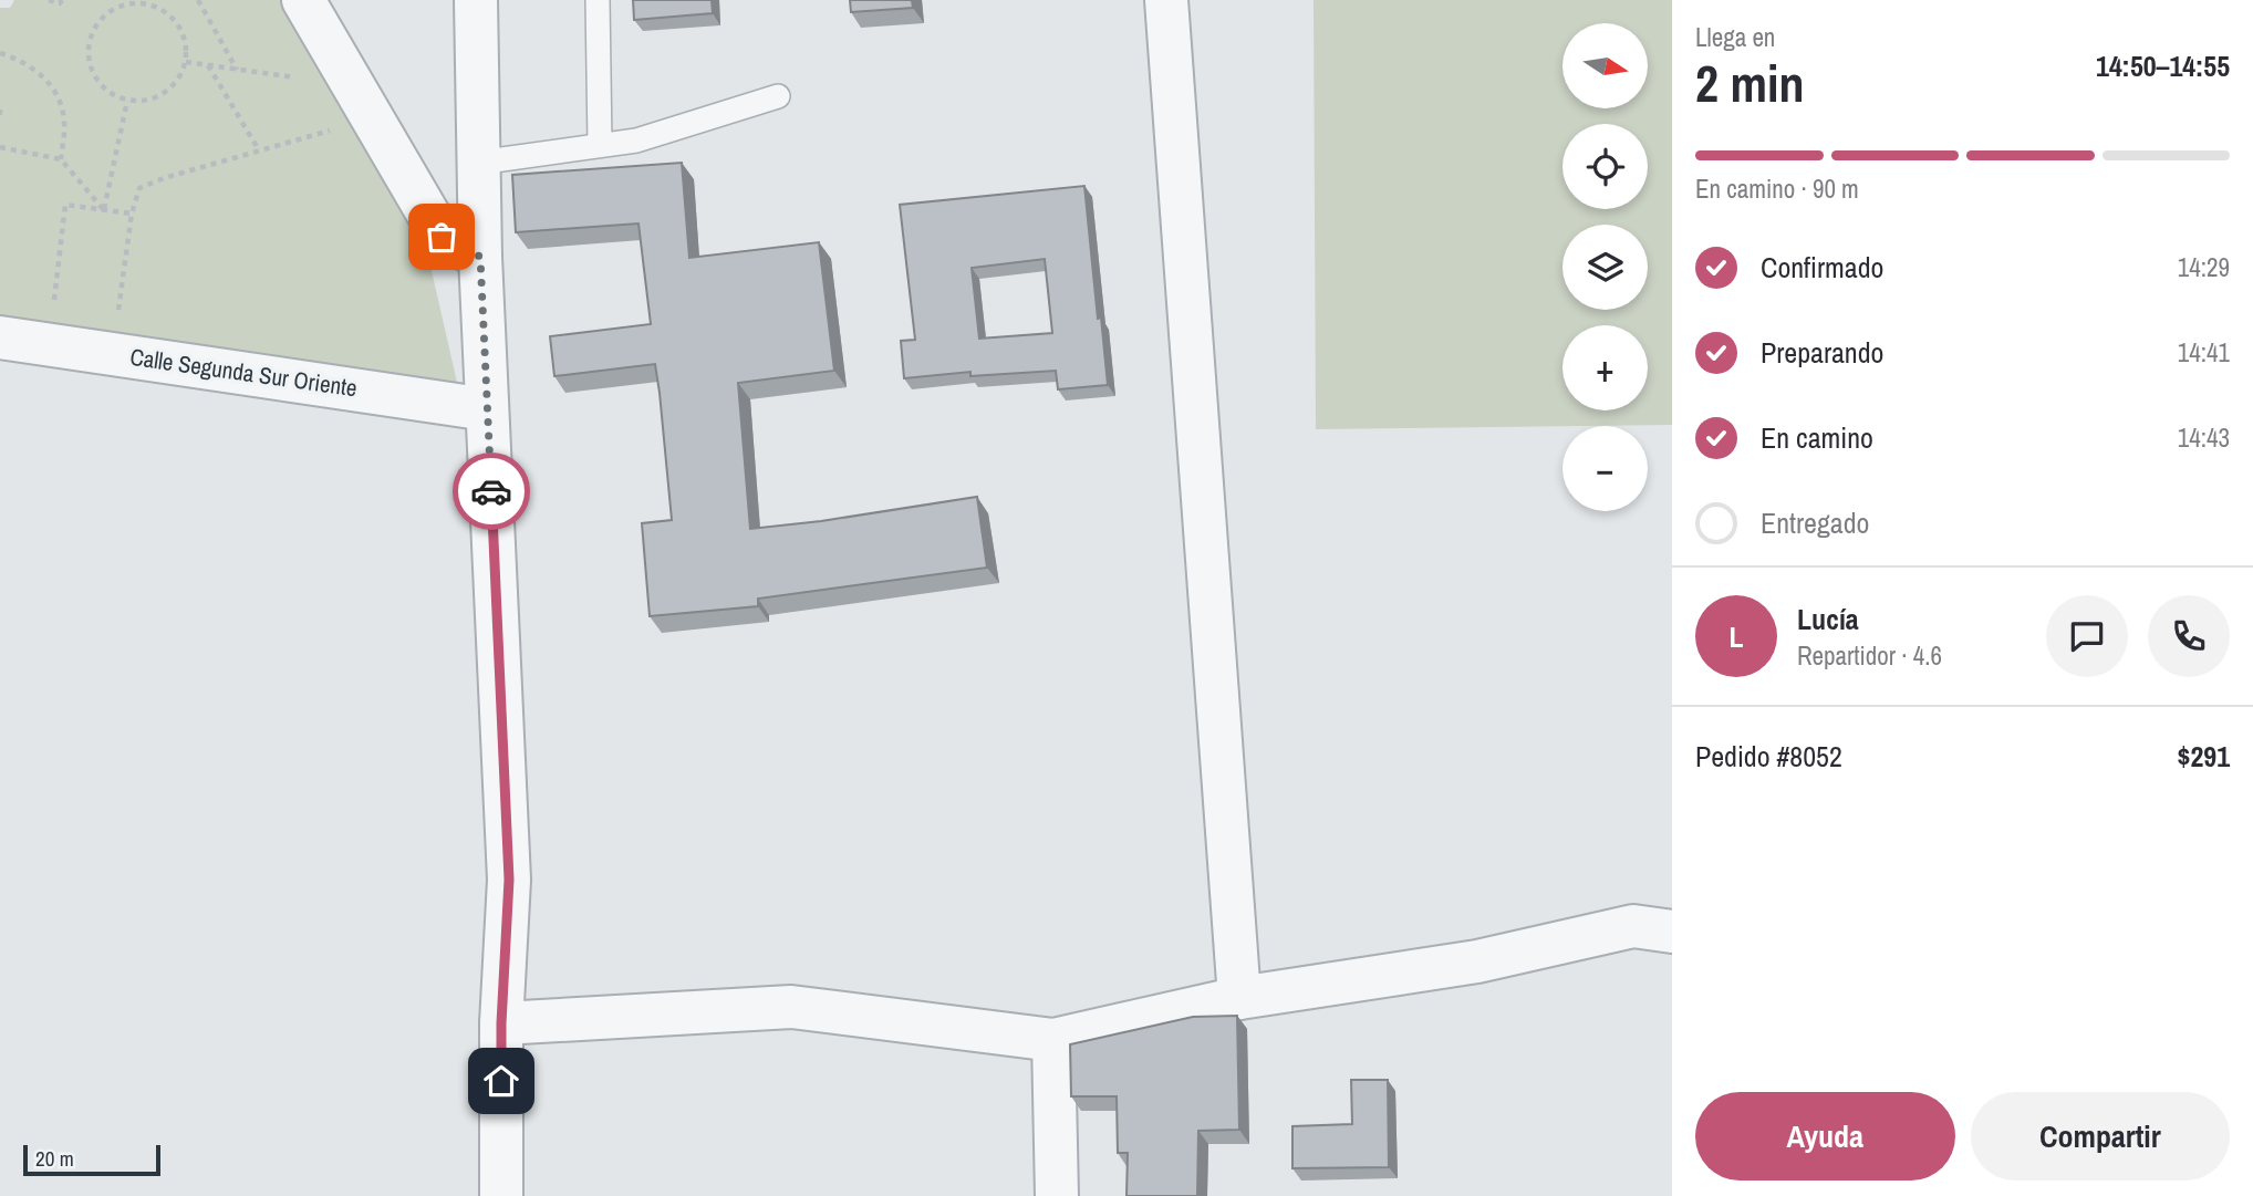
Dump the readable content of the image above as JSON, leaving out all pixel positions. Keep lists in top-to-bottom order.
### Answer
{
  "streets": {
    "street": ["Calle Segunda Sur Oriente"]
  },
  "scale_bar": "20 m",
  "north": "right",
  "page": {
    "heading": ["2 min", "Llega en", "14:50–14:55"],
    "panel": [
      "Lucía",
      "Repartidor · 4.6",
      "Pedido #8052",
      "$291"
    ],
    "map_buttons": ["+", "−"],
    "bar": "En camino · 90 m",
    "list": [
      ["Confirmado", "14:29"],
      ["Preparando", "14:41"],
      ["En camino", "14:43"],
      "Entregado"
    ],
    "round": "L",
    "buttons": ["Ayuda", "Compartir"],
    "scale": "20 m"
  }
}
